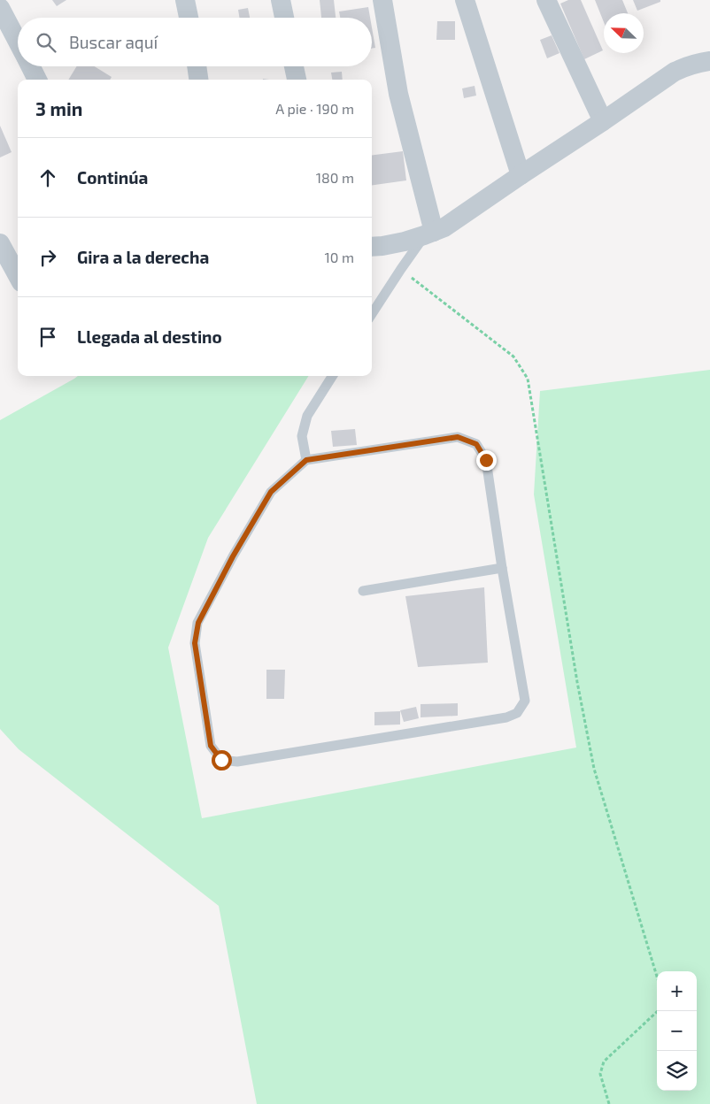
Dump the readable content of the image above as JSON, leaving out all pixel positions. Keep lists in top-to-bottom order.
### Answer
{
  "north": "top left",
  "page": {
    "search": "Buscar aquí",
    "heading": ["3 min", "A pie · 190 m"],
    "list": [
      ["Continúa", "180 m"],
      ["Gira a la derecha", "10 m"],
      "Llegada al destino"
    ],
    "map_buttons": ["+", "−"]
  }
}
